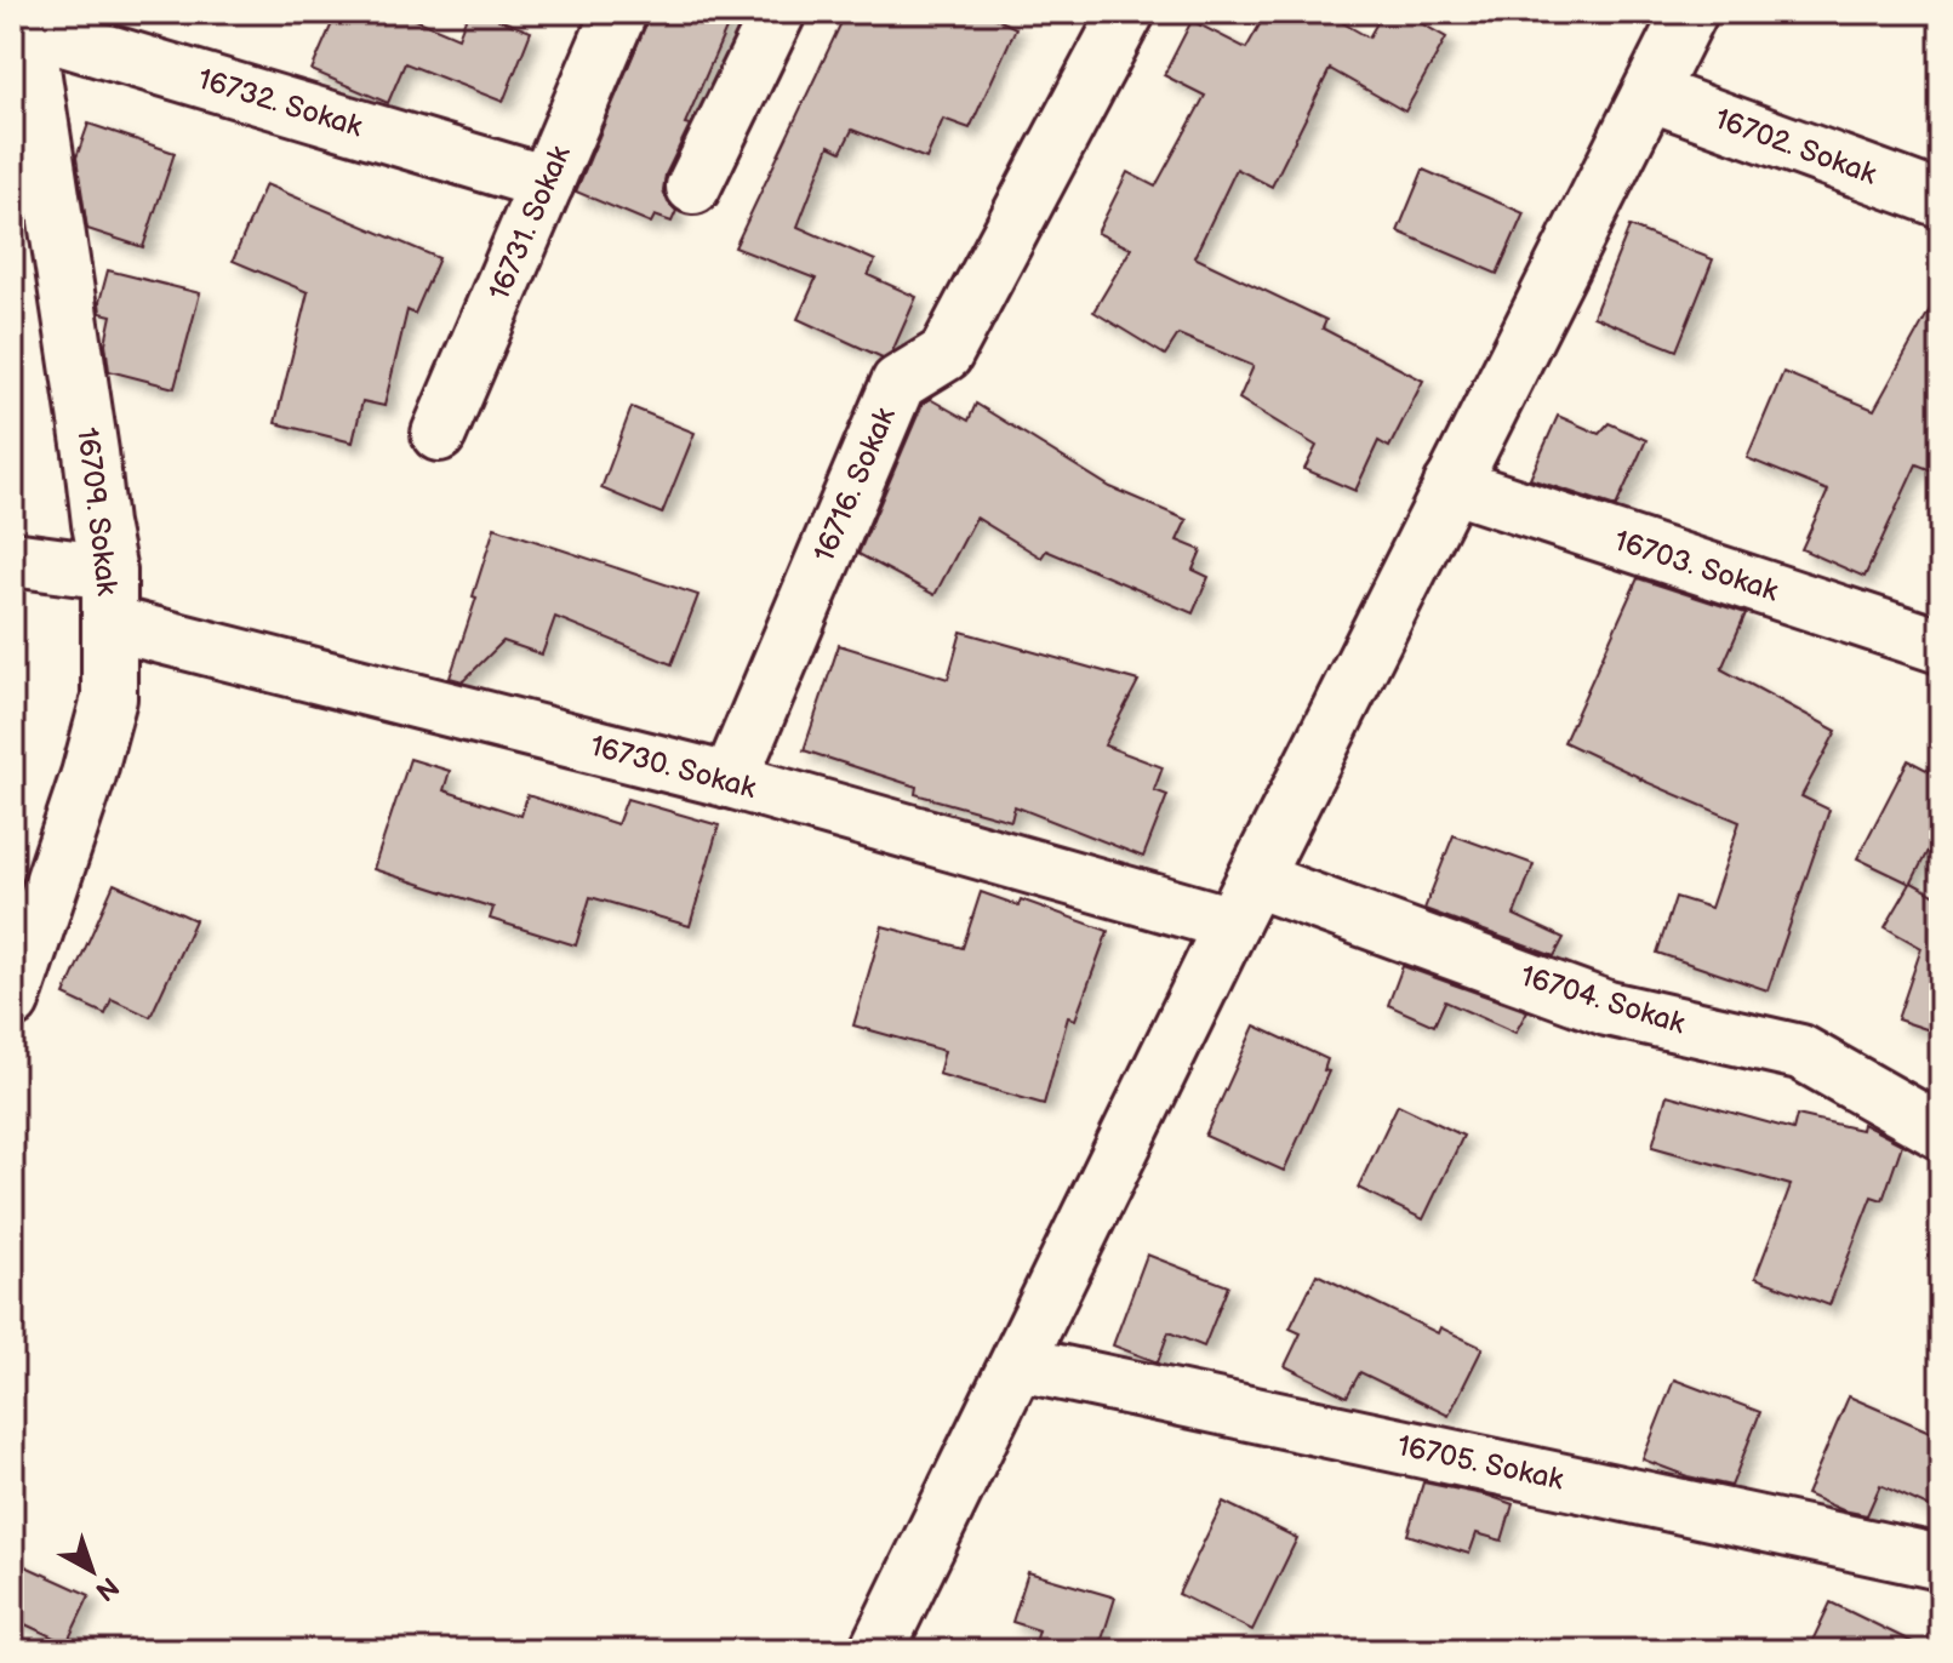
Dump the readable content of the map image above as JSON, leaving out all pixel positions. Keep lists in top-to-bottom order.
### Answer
{
  "streets": {
    "street": [
      "16732. Sokak",
      "16702. Sokak",
      "16731. Sokak",
      "16716. Sokak",
      "16709. Sokak",
      "16703. Sokak",
      "16730. Sokak",
      "16704. Sokak",
      "16705. Sokak"
    ]
  },
  "crossings": [
    ["16732. Sokak", "16731. Sokak"],
    ["16732. Sokak", "16709. Sokak"],
    ["16716. Sokak", "16730. Sokak"],
    ["16709. Sokak", "16730. Sokak"],
    ["16730. Sokak", "16704. Sokak"]
  ],
  "north": "bottom right"
}
